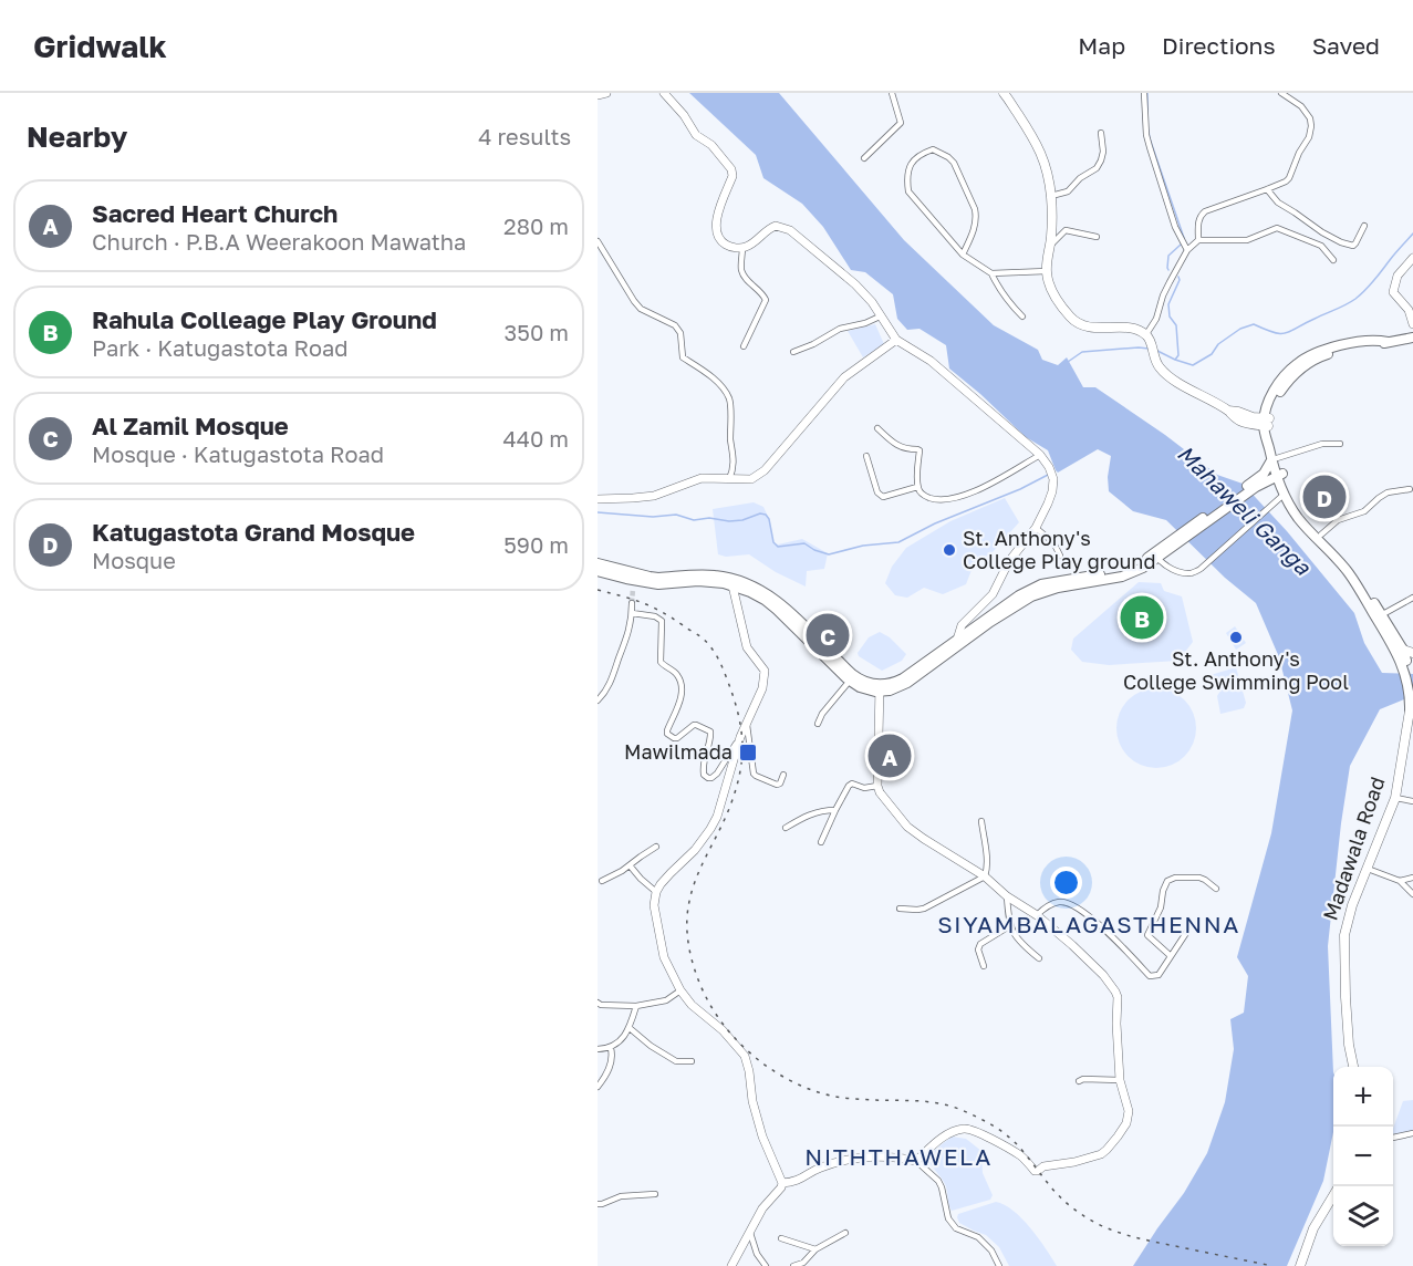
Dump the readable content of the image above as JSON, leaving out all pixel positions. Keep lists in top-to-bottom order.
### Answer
{
  "streets": {
    "highway": ["Madawala Road"]
  },
  "districts": ["SIYAMBALAGASTHENNA", "NITHTHAWELA"],
  "water": ["Mahaweli Ganga"],
  "places": {
    "other": ["St. Anthony's College Play ground", "St. Anthony's College Swimming Pool"],
    "transit": ["Mawilmada"]
  },
  "page": {
    "header": "Gridwalk",
    "nav": ["Map", "Directions", "Saved"],
    "heading": ["Nearby", "4 results"],
    "list": [
      {
        "mark": "A",
        "name": "Sacred Heart Church",
        "note": "Church · P.B.A Weerakoon Mawatha",
        "value": "280 m"
      },
      {
        "mark": "B",
        "name": "Rahula Colleage Play Ground",
        "note": "Park · Katugastota Road",
        "value": "350 m"
      },
      {
        "mark": "C",
        "name": "Al Zamil Mosque",
        "note": "Mosque · Katugastota Road",
        "value": "440 m"
      },
      {
        "mark": "D",
        "name": "Katugastota Grand Mosque",
        "note": "Mosque",
        "value": "590 m"
      }
    ],
    "pins": [
      "D",
      "B",
      "C",
      "A"
    ],
    "map_buttons": ["+", "−"]
  }
}
